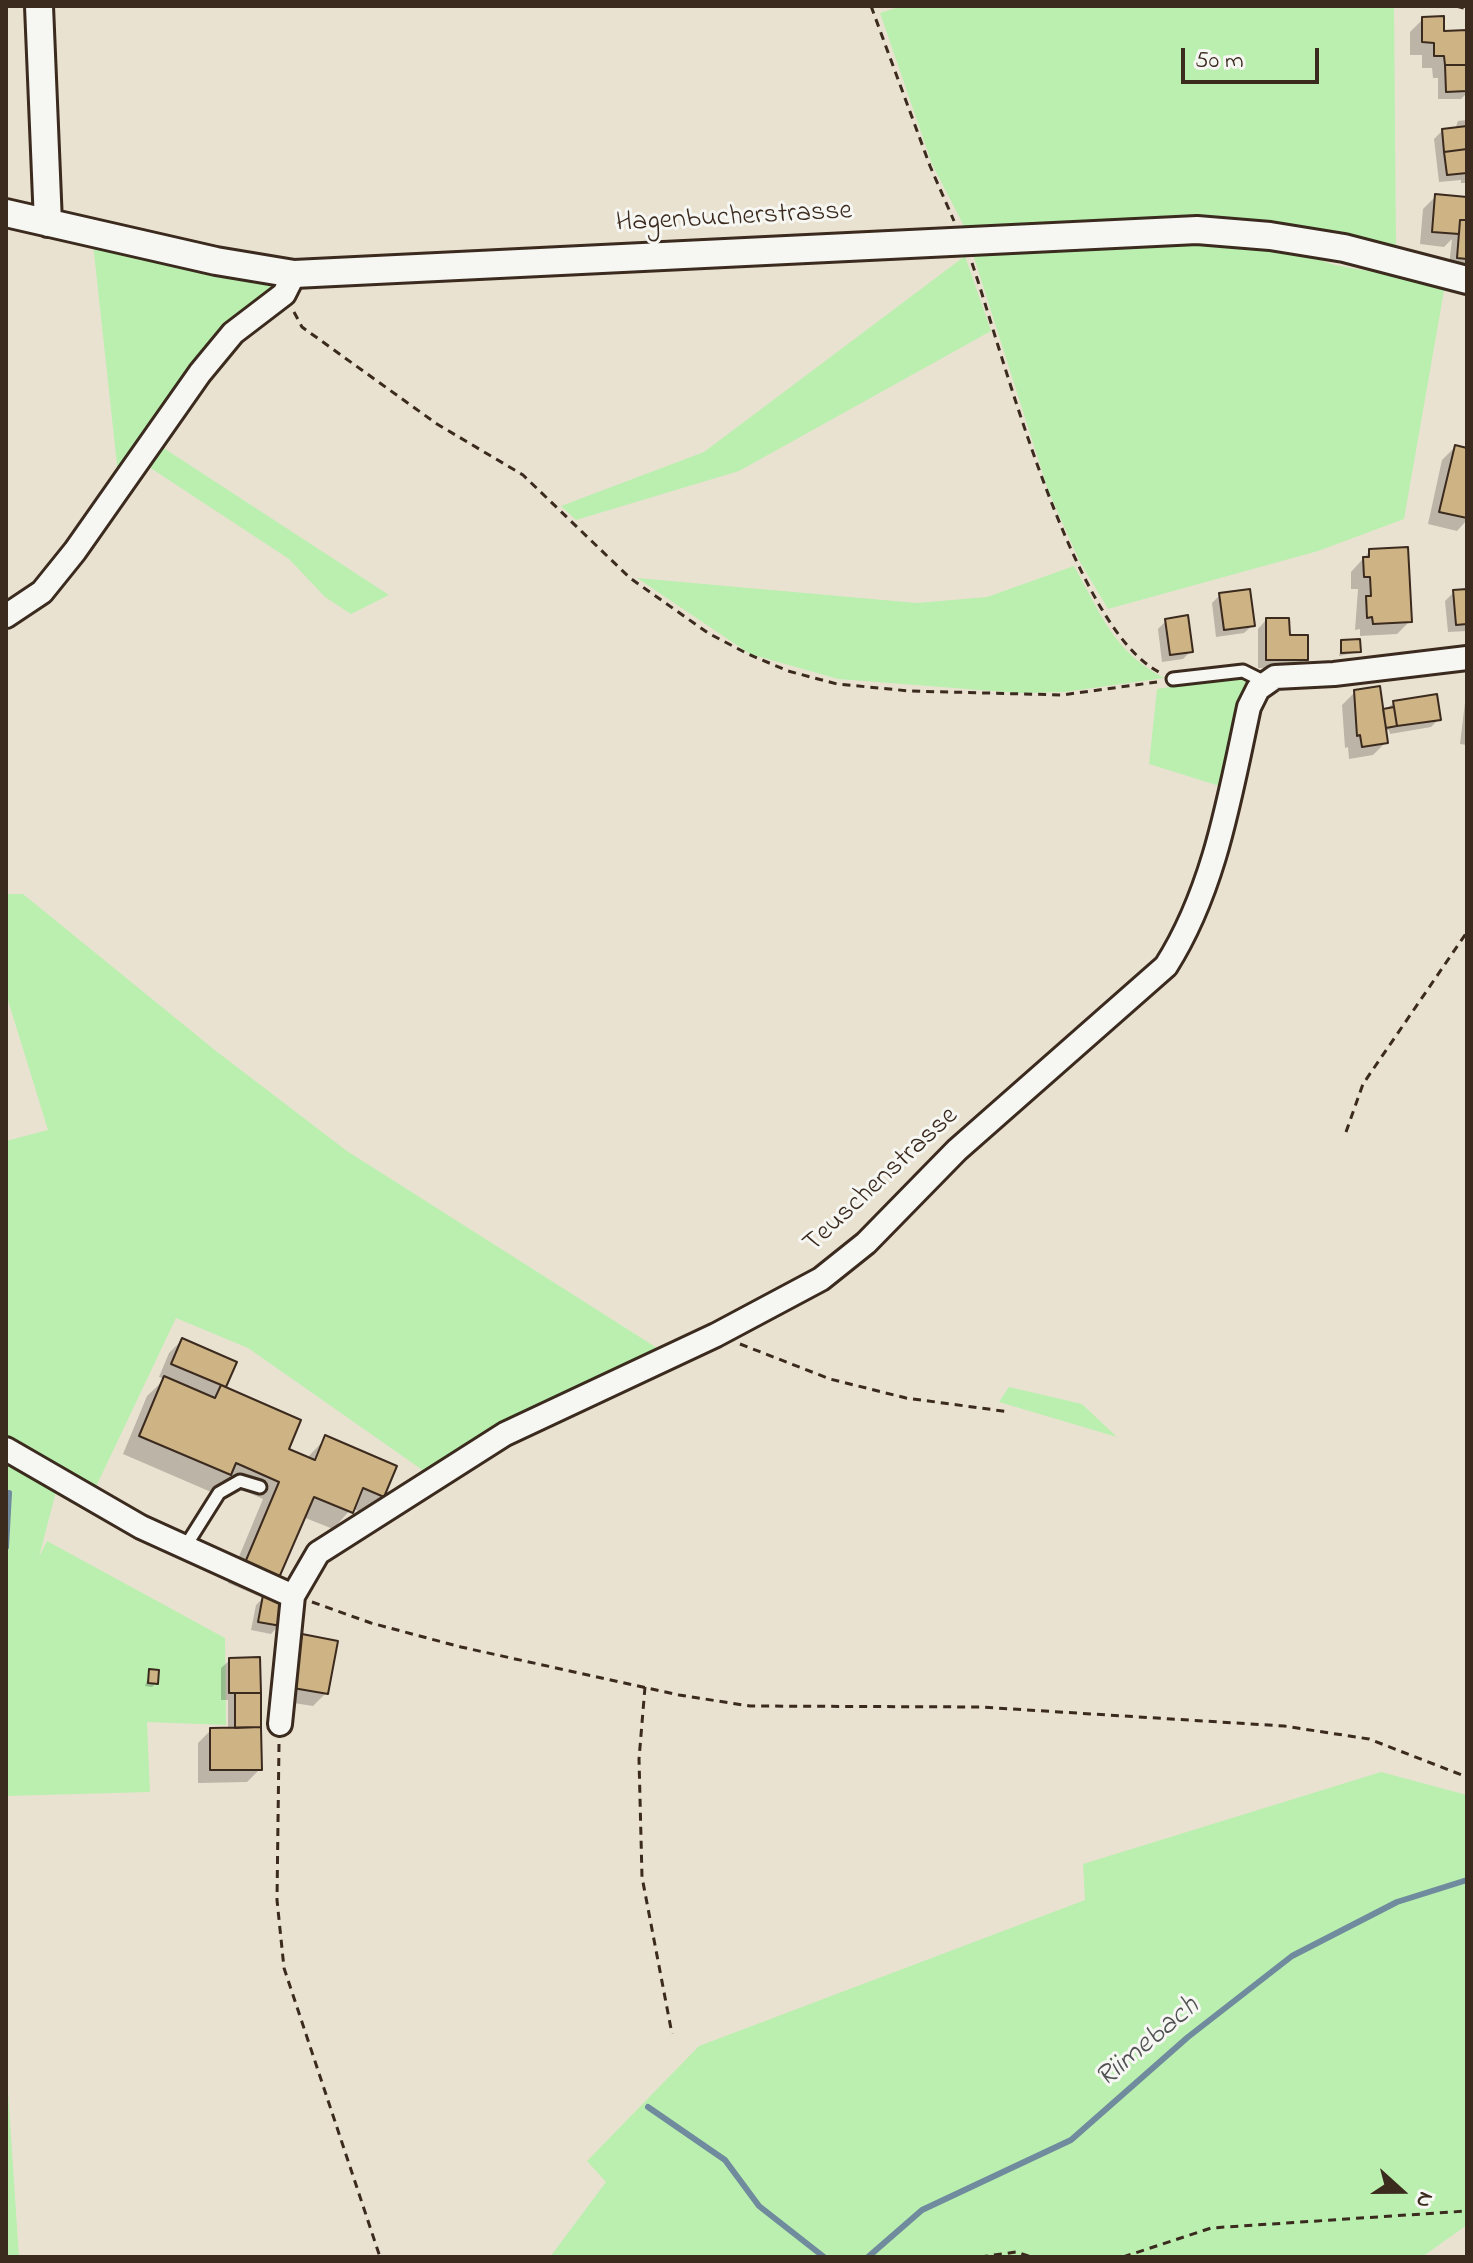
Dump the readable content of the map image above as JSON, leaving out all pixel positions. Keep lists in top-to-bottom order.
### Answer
{
  "streets": {
    "street": ["Hagenbucherstrasse", "Teuschenstrasse"]
  },
  "water": ["Riimebach"],
  "scale_bar": "50 m",
  "north": "right"
}
